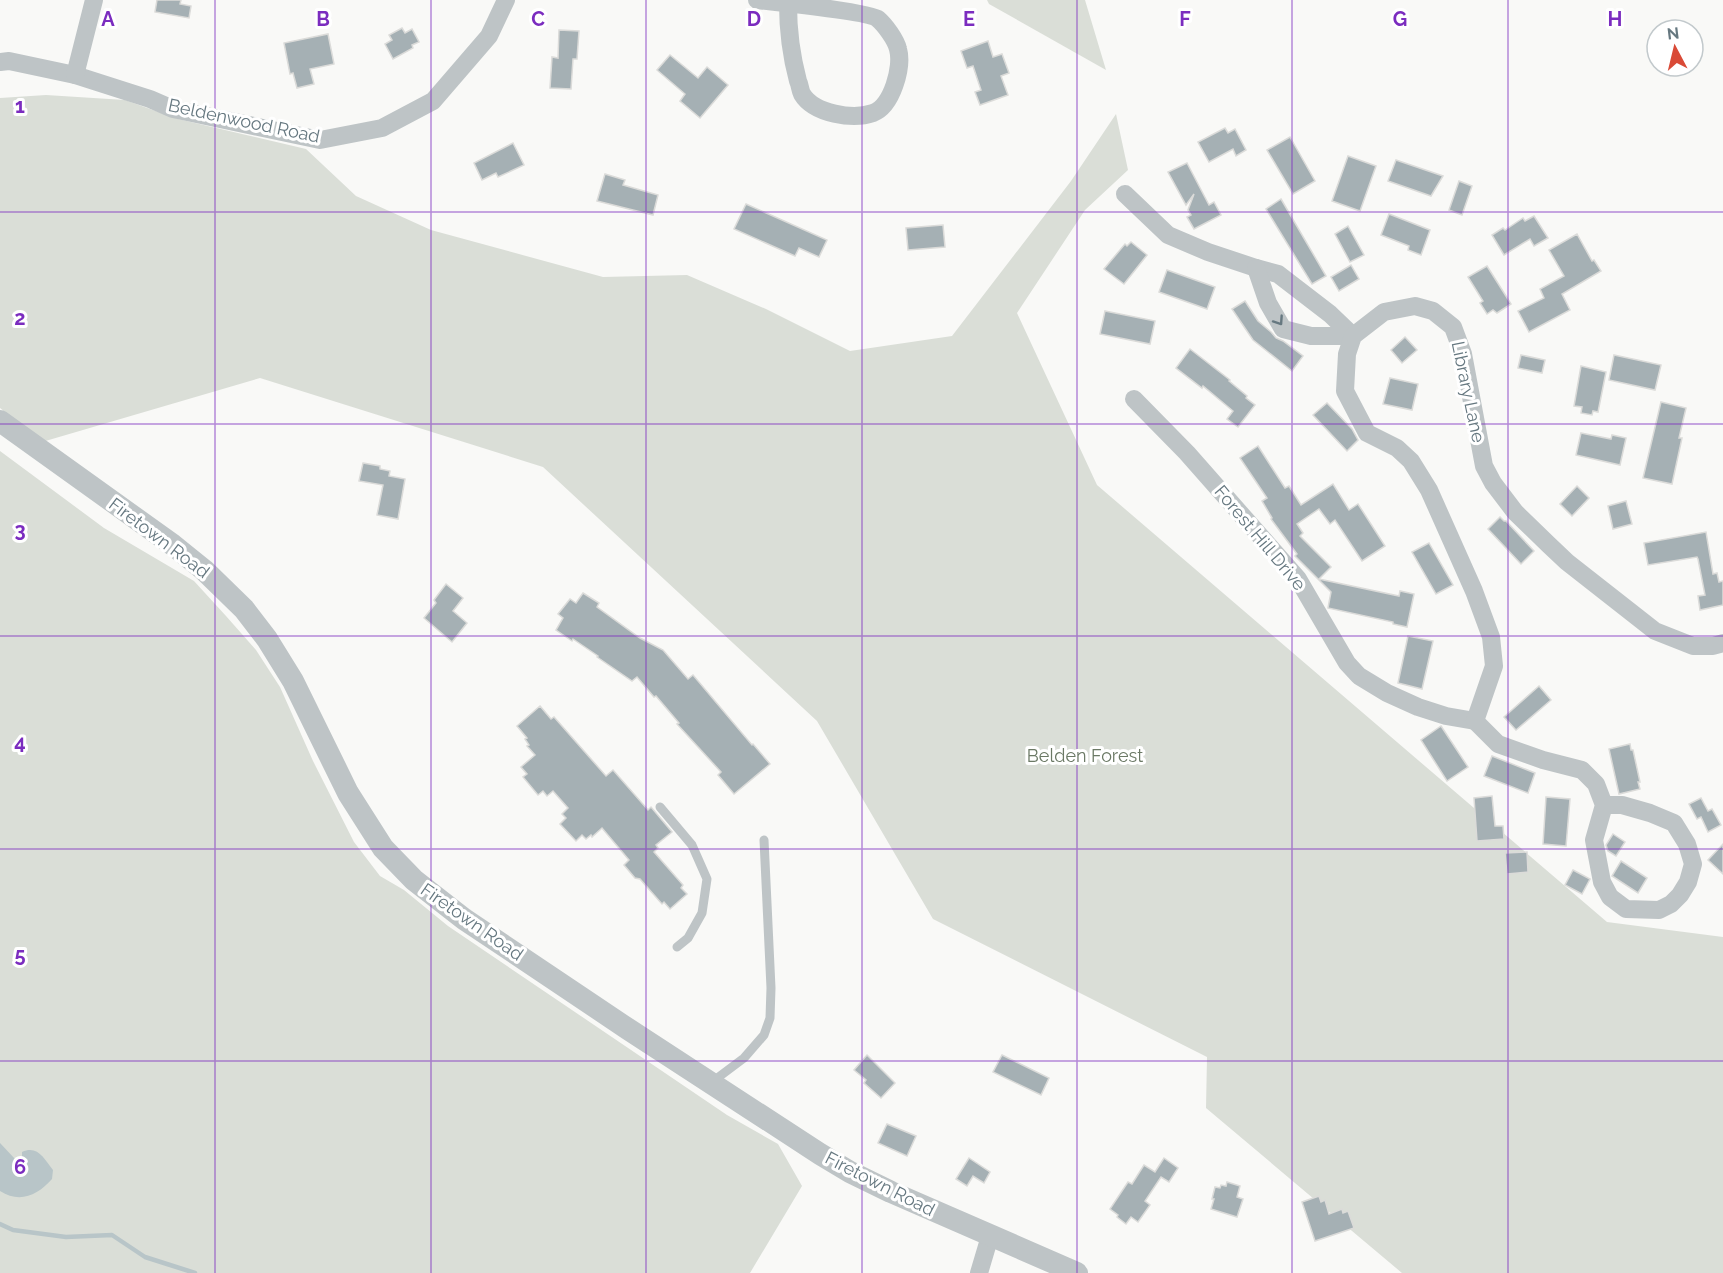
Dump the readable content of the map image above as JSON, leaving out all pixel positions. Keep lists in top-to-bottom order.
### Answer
{
  "streets": {
    "street": [
      "Beldenwood Road",
      "Library Lane",
      "Firetown Road",
      "Forest Hill Drive"
    ]
  },
  "parks": ["Belden Forest"],
  "north": "top",
  "grid": {
    "columns": [
      "A",
      "B",
      "C",
      "D",
      "E",
      "F",
      "G",
      "H"
    ],
    "rows": [
      "1",
      "2",
      "3",
      "4",
      "5",
      "6"
    ]
  }
}
